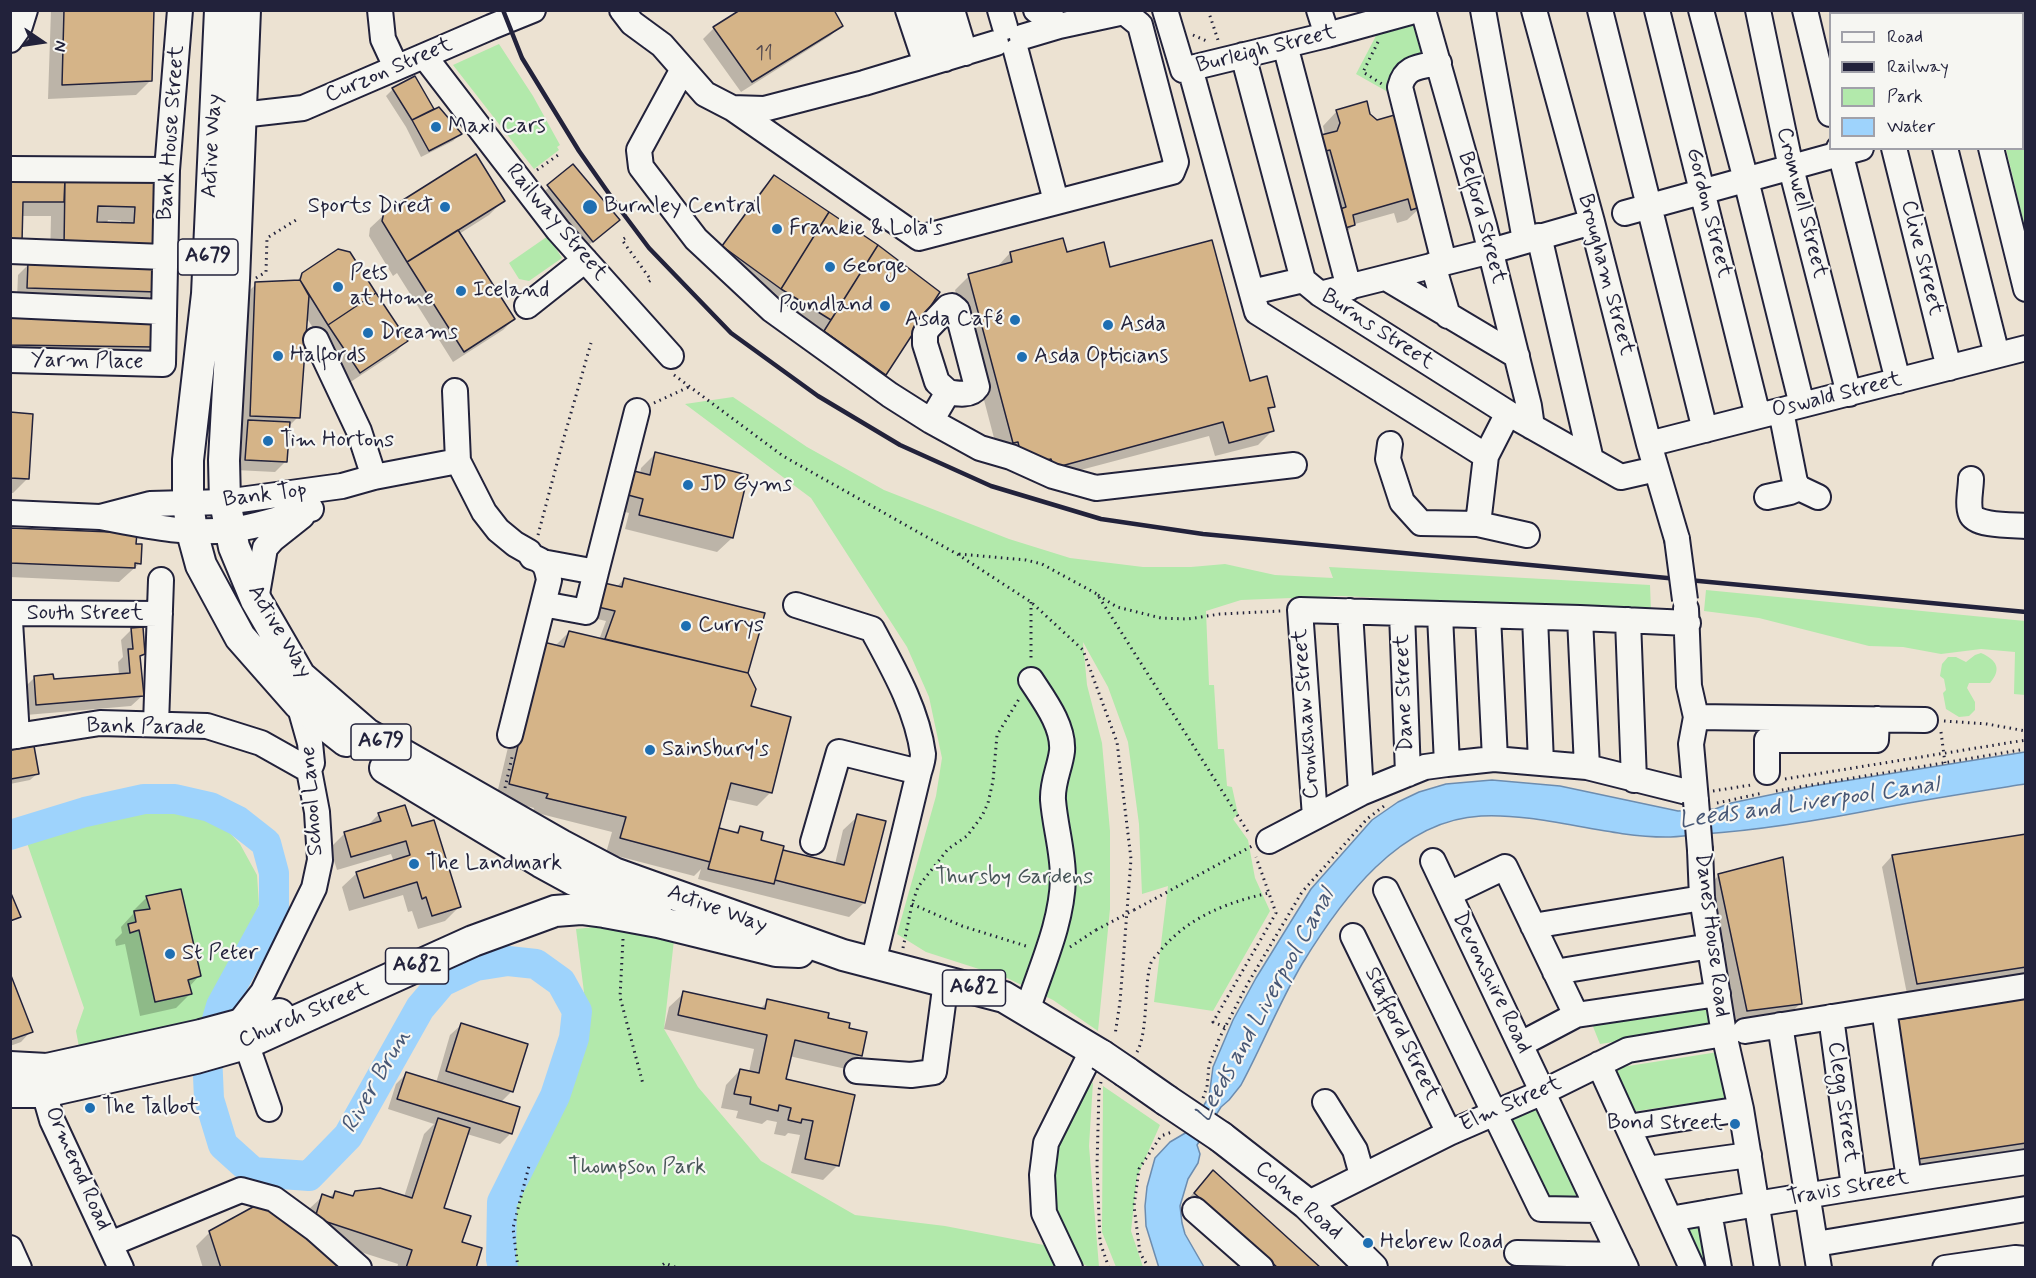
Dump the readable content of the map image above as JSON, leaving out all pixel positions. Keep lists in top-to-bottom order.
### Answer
{
  "streets": {
    "main road": [
      "Active Way",
      "A679",
      "A682",
      "Church Street",
      "Colne Road"
    ],
    "street": [
      "Burleigh Street",
      "Curzon Street",
      "Bank House Street",
      "Cromwell Street",
      "Gordon Street",
      "Belford Street",
      "Railway Street",
      "Clive Street",
      "Brougham Street",
      "Burns Street",
      "Yarm Place",
      "Oswald Street",
      "Bank Top",
      "South Street",
      "Dane Street",
      "Cronkshaw Street",
      "Bank Parade",
      "School Lane",
      "Danes House Road",
      "Devonshire Road",
      "Stafford Street",
      "Clegg Street",
      "Elm Street",
      "Ormerod Road",
      "Travis Street"
    ]
  },
  "crossings": [
    ["Burleigh Street", "Burns Street"],
    ["Curzon Street", "Active Way"],
    ["Curzon Street", "Railway Street"],
    ["Bank House Street", "Yarm Place"],
    ["Active Way", "Bank Top"],
    ["Active Way", "School Lane"],
    ["Active Way", "A682"],
    ["Active Way", "Church Street"],
    ["Cromwell Street", "Oswald Street"],
    ["Gordon Street", "Oswald Street"],
    ["Belford Street", "Burns Street"],
    ["Clive Street", "Oswald Street"],
    ["Brougham Street", "Burns Street"],
    ["Brougham Street", "Oswald Street"],
    ["Brougham Street", "Danes House Road"],
    ["Bank Parade", "School Lane"],
    ["School Lane", "Church Street"],
    ["Danes House Road", "Elm Street"],
    ["Danes House Road", "Travis Street"],
    ["A682", "Colne Road"],
    ["Devonshire Road", "Elm Street"],
    ["Church Street", "Ormerod Road"],
    ["Stafford Street", "Elm Street"],
    ["Clegg Street", "Elm Street"],
    ["Clegg Street", "Travis Street"],
    ["Elm Street", "Colne Road"]
  ],
  "water": ["Leeds and Liverpool Canal", "River Brun"],
  "parks": ["Thursby Gardens", "Thompson Park"],
  "places": [
    "Maxi Cars",
    "Sports Direct",
    "Burnley Central",
    "Frankie & Lola's",
    "George",
    "Pets at Home",
    "Iceland",
    "Poundland",
    "Asda Café",
    "Asda",
    "Dreams",
    "Halfords",
    "Asda Opticians",
    "Tim Hortons",
    "JD Gyms",
    "Currys",
    "Sainsbury's",
    "The Landmark",
    "St Peter",
    "The Talbot",
    "Bond Street",
    "Hebrew Road"
  ],
  "house_numbers": ["11"],
  "legend": [
    "Road",
    "Railway",
    "Park",
    "Water"
  ],
  "north": "right"
}
